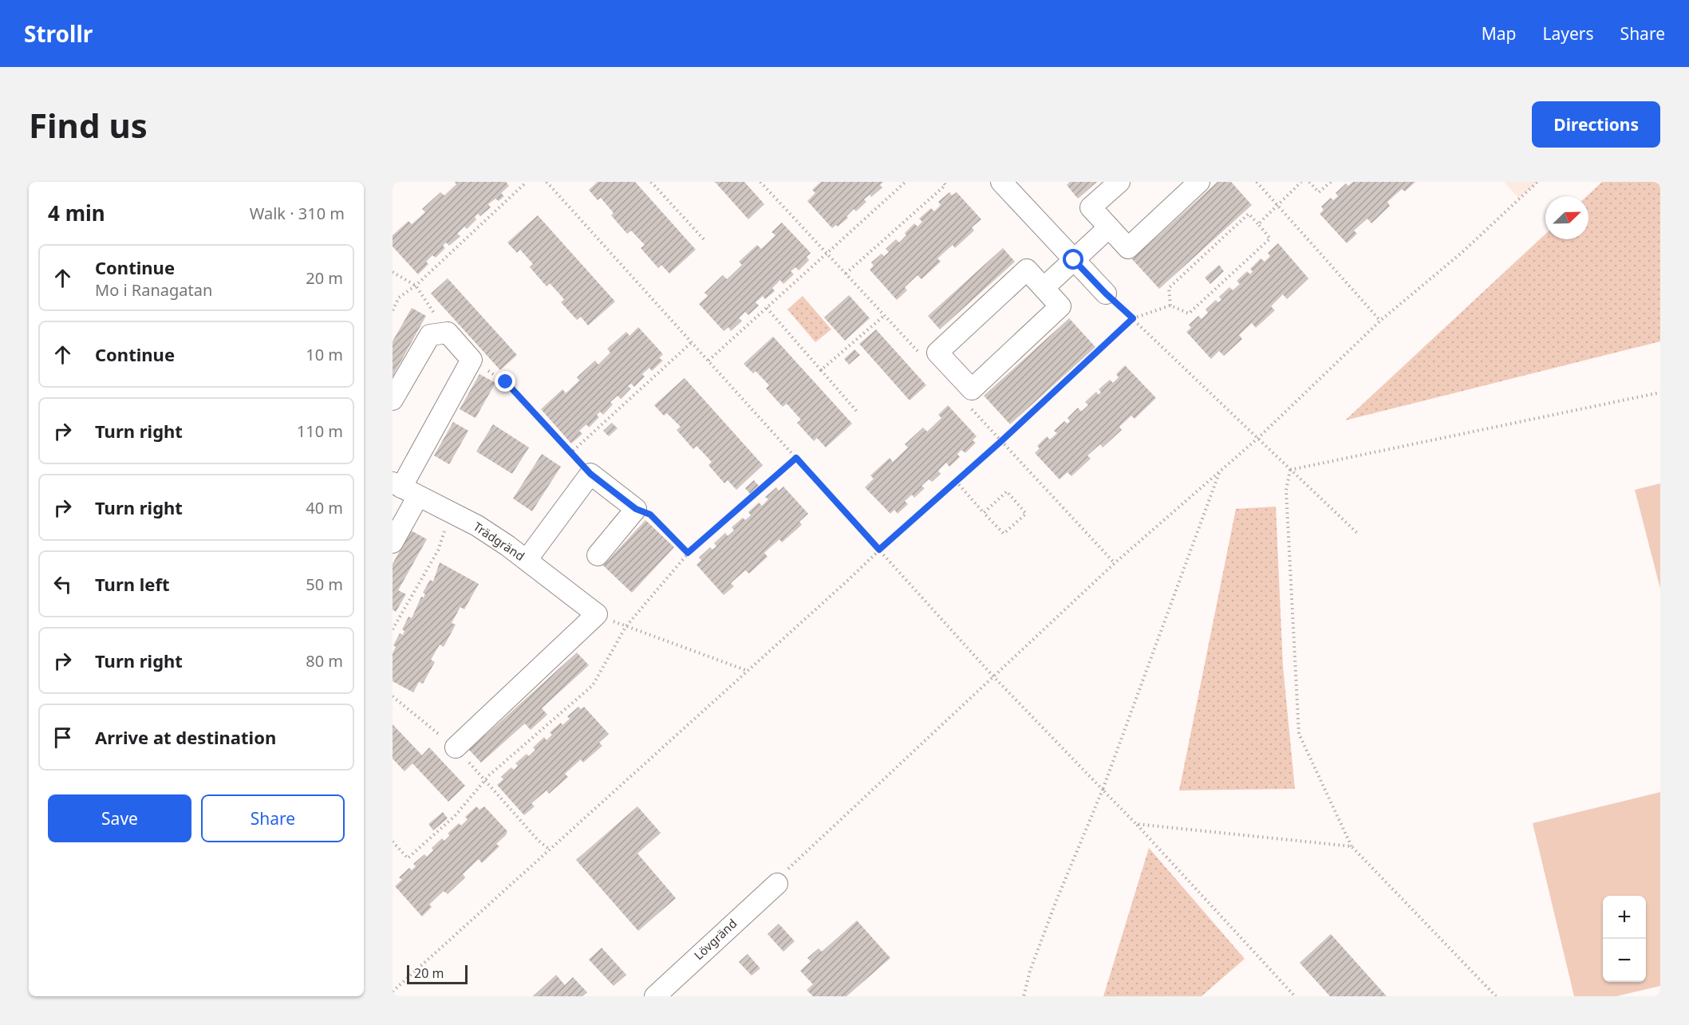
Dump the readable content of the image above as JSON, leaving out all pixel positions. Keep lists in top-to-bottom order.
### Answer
{
  "streets": {
    "street": ["Trädgränd", "Lövgränd"]
  },
  "scale_bar": "20 m",
  "north": "top right",
  "page": {
    "header": "Strollr",
    "nav": ["Map", "Layers", "Share"],
    "buttons": [
      "Directions",
      ["Save", "Share"]
    ],
    "title": "Find us",
    "heading": ["4 min", "Walk · 310 m"],
    "list": [
      ["Continue", "Mo i Ranagatan", "20 m"],
      ["Continue", "10 m"],
      ["Turn right", "110 m"],
      ["Turn right", "40 m"],
      ["Turn left", "50 m"],
      ["Turn right", "80 m"],
      "Arrive at destination"
    ],
    "map_buttons": ["+", "−"],
    "scale": "20 m"
  }
}
